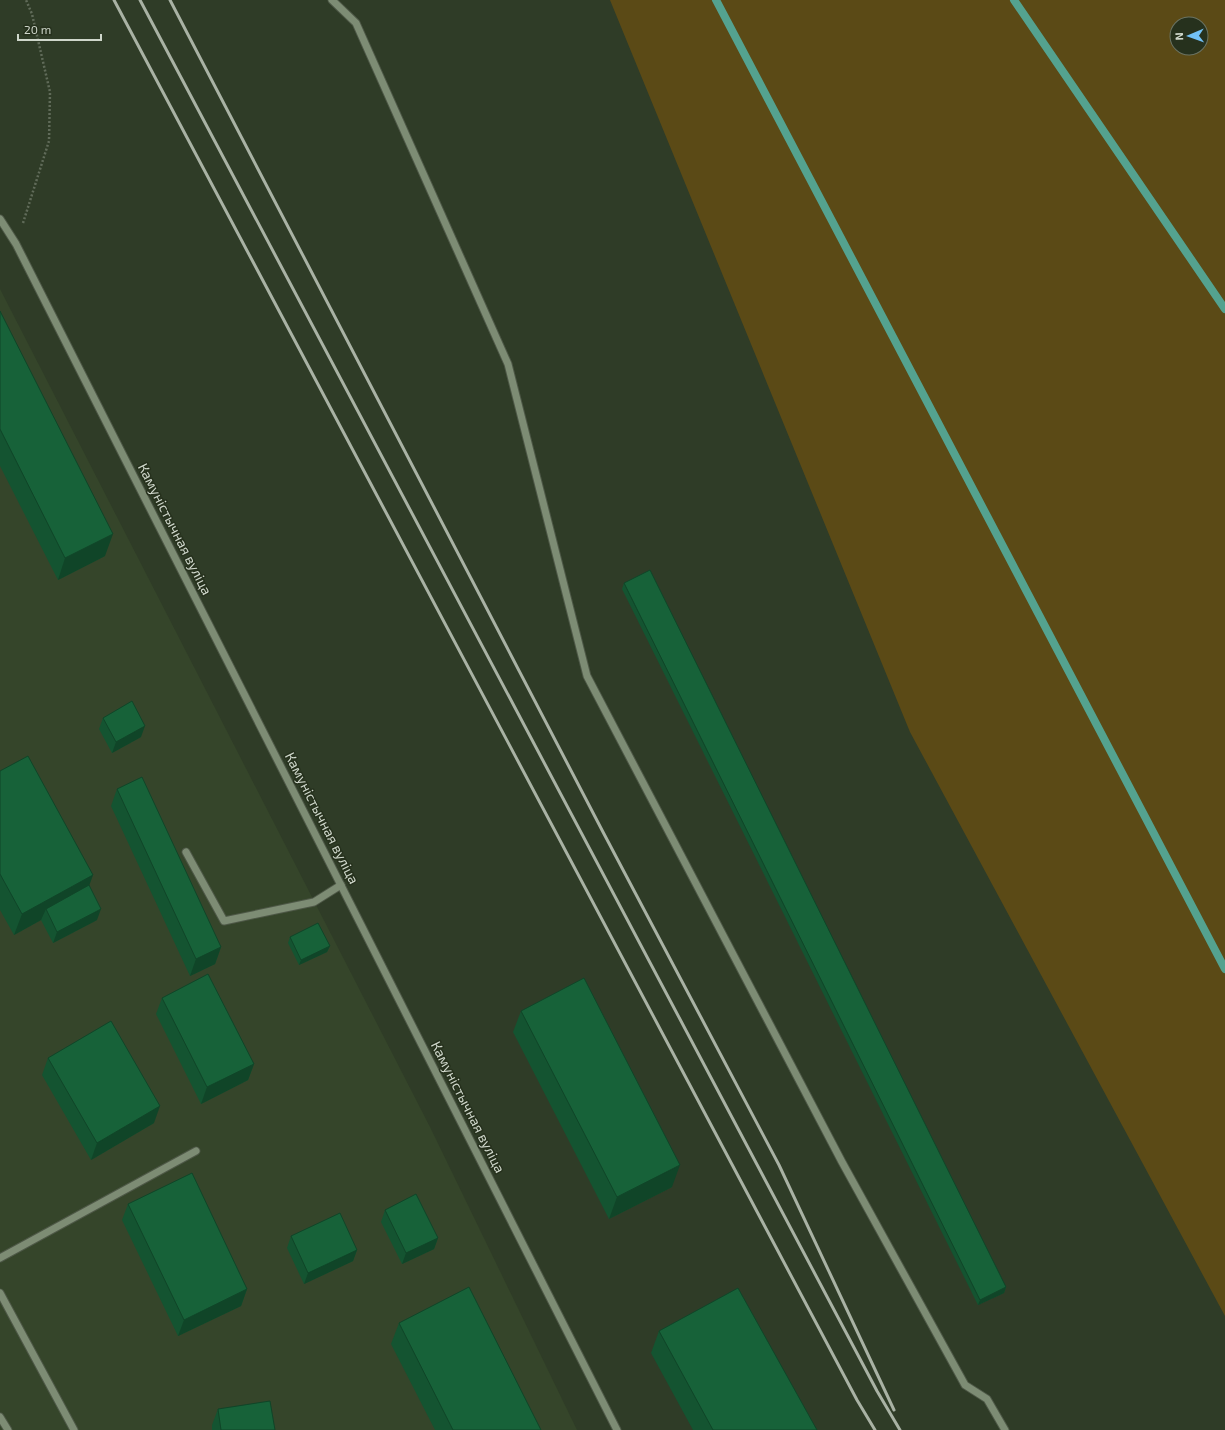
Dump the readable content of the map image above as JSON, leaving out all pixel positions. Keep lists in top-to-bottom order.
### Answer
{
  "streets": {
    "street": ["Камуністычная вуліца"]
  },
  "scale_bar": "20 m",
  "north": "left"
}
